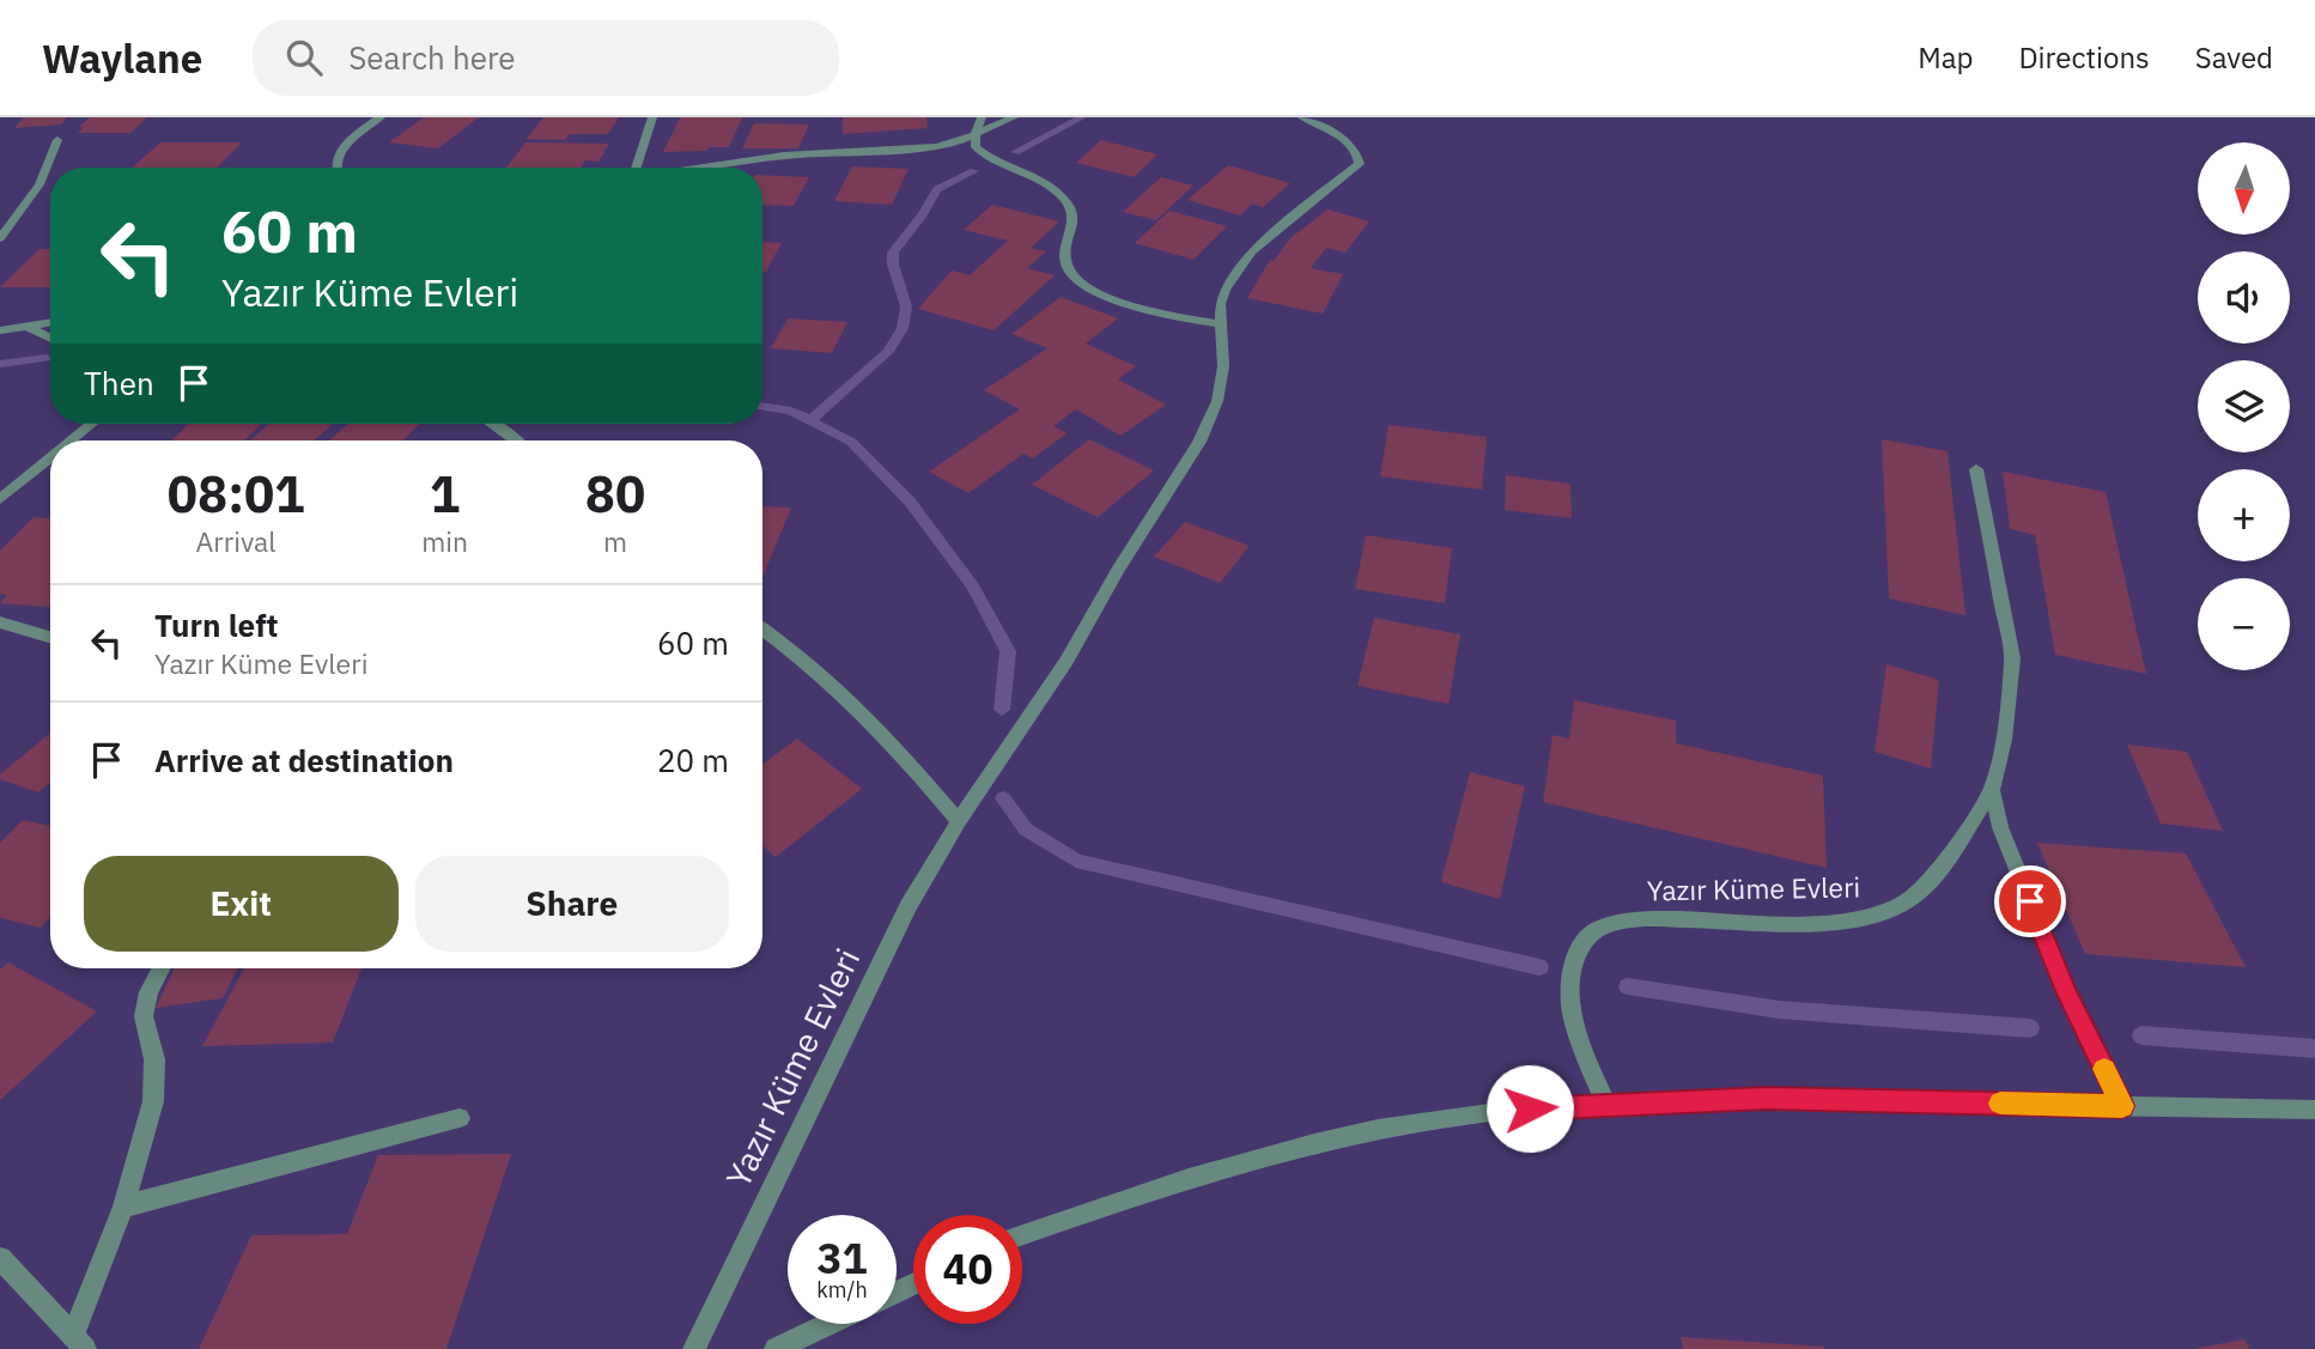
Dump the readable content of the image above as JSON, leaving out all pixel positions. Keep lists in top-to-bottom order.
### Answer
{
  "streets": {
    "street": ["Yazır Küme Evleri"]
  },
  "north": "bottom",
  "page": {
    "header": "Waylane",
    "search": "Search here",
    "nav": ["Map", "Directions", "Saved"],
    "map_buttons": ["+", "−"],
    "turn": ["60 m", "Yazır Küme Evleri"],
    "then": "Then",
    "eta": [
      "08:01",
      "Arrival",
      "1",
      "min",
      "80",
      "m"
    ],
    "list": [
      {
        "name": "Turn left",
        "note": "Yazır Küme Evleri",
        "value": "60 m"
      },
      {
        "name": "Arrive at destination",
        "value": "20 m"
      }
    ],
    "buttons": ["Exit", "Share"],
    "speed": "31 km/h",
    "limit": "40"
  }
}
